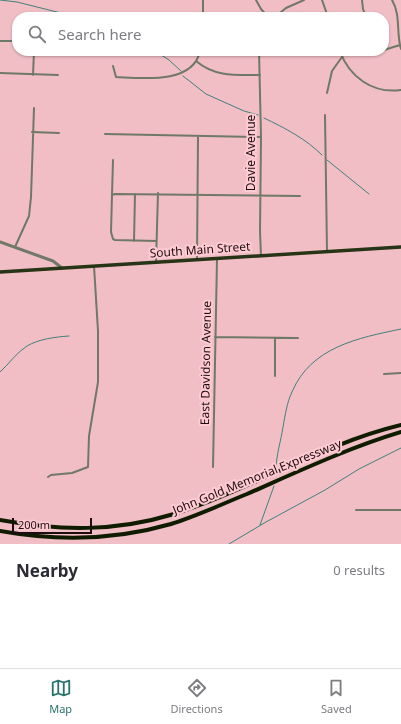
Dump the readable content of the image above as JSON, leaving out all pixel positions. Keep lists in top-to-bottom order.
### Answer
{
  "streets": {
    "highway": ["John Gold Memorial Expressway"],
    "main road": ["South Main Street"],
    "street": ["Davie Avenue", "East Davidson Avenue"]
  },
  "crossings": [
    ["Davie Avenue", "South Main Street"],
    ["South Main Street", "East Davidson Avenue"]
  ],
  "scale_bar": "200 m",
  "page": {
    "search": "Search here",
    "scale": "200 m",
    "heading": ["Nearby", "0 results"],
    "nav": ["Map", "Directions", "Saved"]
  }
}
